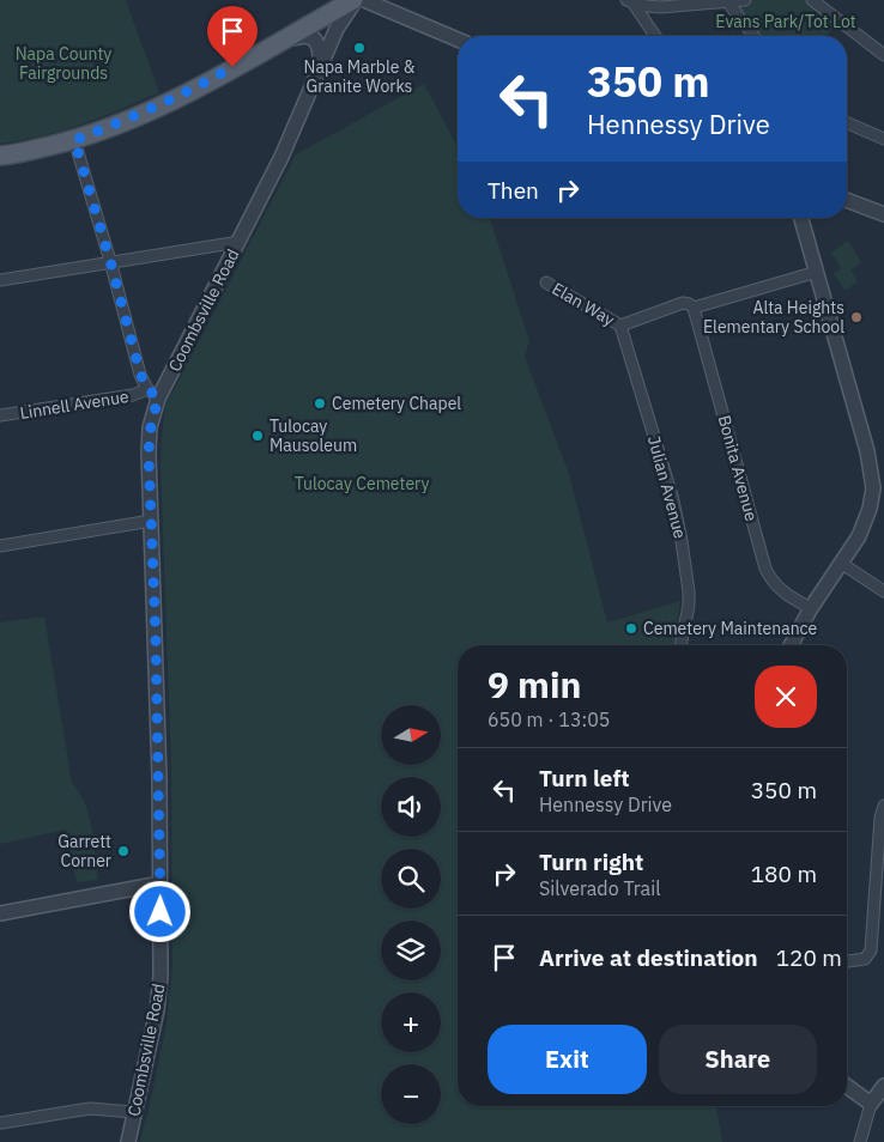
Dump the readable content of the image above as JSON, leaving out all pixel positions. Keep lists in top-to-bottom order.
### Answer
{
  "streets": {
    "street": [
      "Elan Way",
      "Coombsville Road",
      "Linnell Avenue",
      "Bonita Avenue",
      "Julian Avenue"
    ]
  },
  "crossings": [
    ["Elan Way", "Julian Avenue"],
    ["Coombsville Road", "Linnell Avenue"]
  ],
  "parks": ["Evans Park/Tot Lot", "Napa County Fairgrounds", "Tulocay Cemetery"],
  "places": [
    "Napa Marble & Granite Works",
    "Alta Heights Elementary School",
    "Cemetery Chapel",
    "Tulocay Mausoleum",
    "Cemetery Maintenance",
    "Garrett Corner"
  ],
  "north": "right",
  "page": {
    "turn": ["350 m", "Hennessy Drive"],
    "then": "Then",
    "heading": ["9 min", "650 m · 13:05"],
    "map_buttons": ["+", "−"],
    "list": [
      {
        "name": "Turn left",
        "note": "Hennessy Drive",
        "value": "350 m"
      },
      {
        "name": "Turn right",
        "note": "Silverado Trail",
        "value": "180 m"
      },
      {
        "name": "Arrive at destination",
        "value": "120 m"
      }
    ],
    "buttons": ["Exit", "Share"]
  }
}
